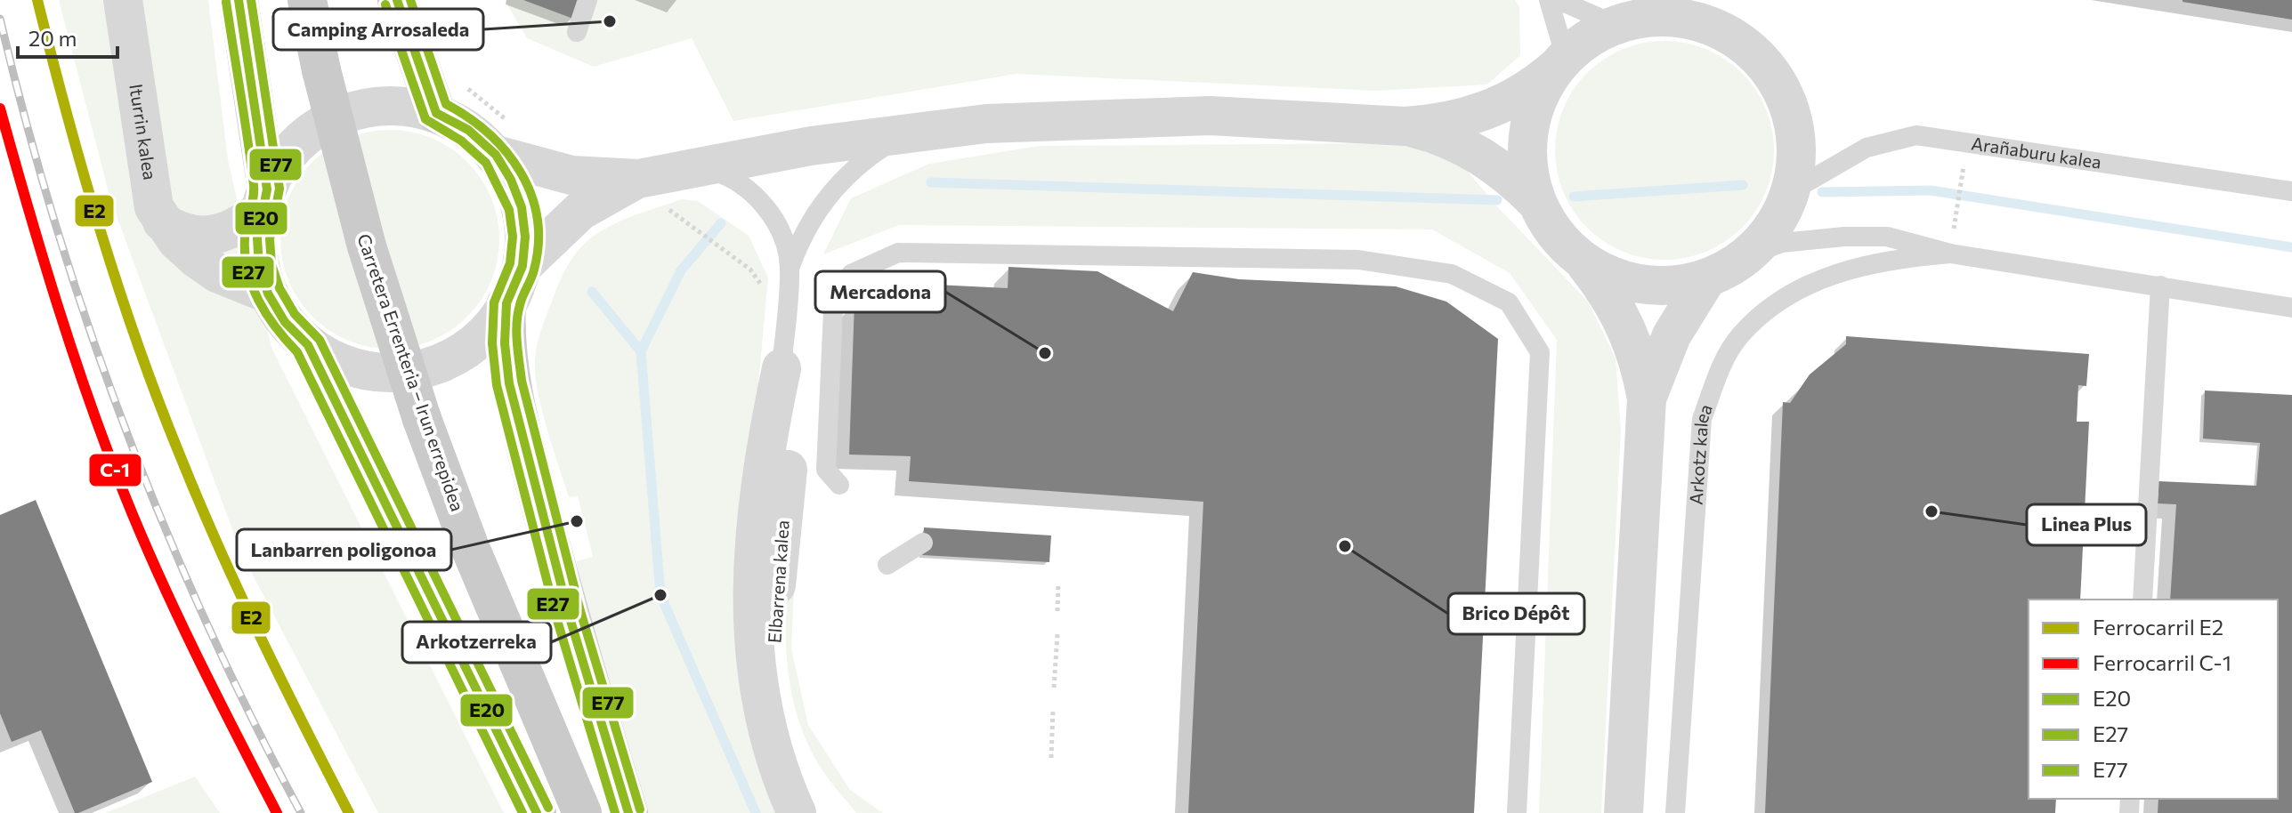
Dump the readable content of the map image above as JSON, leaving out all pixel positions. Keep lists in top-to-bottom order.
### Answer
{
  "streets": {
    "main road": ["Carretera Errenteria – Irun errepidea"],
    "street": ["Iturrin kalea", "Elbarrena kalea"],
    "lane": ["Arañaburu kalea", "Arkotz kalea"]
  },
  "places": [
    "Camping Arrosaleda",
    "Mercadona",
    "Linea Plus",
    "Lanbarren poligonoa",
    "Brico Dépôt",
    "Arkotzerreka"
  ],
  "lines": [
    "rail line E2",
    "transit line E20",
    "transit line E77",
    "transit line E27",
    "rail line C-1"
  ],
  "legend": [
    "Ferrocarril E2",
    "Ferrocarril C-1",
    "E20",
    "E27",
    "E77"
  ],
  "scale_bar": "20 m"
}
